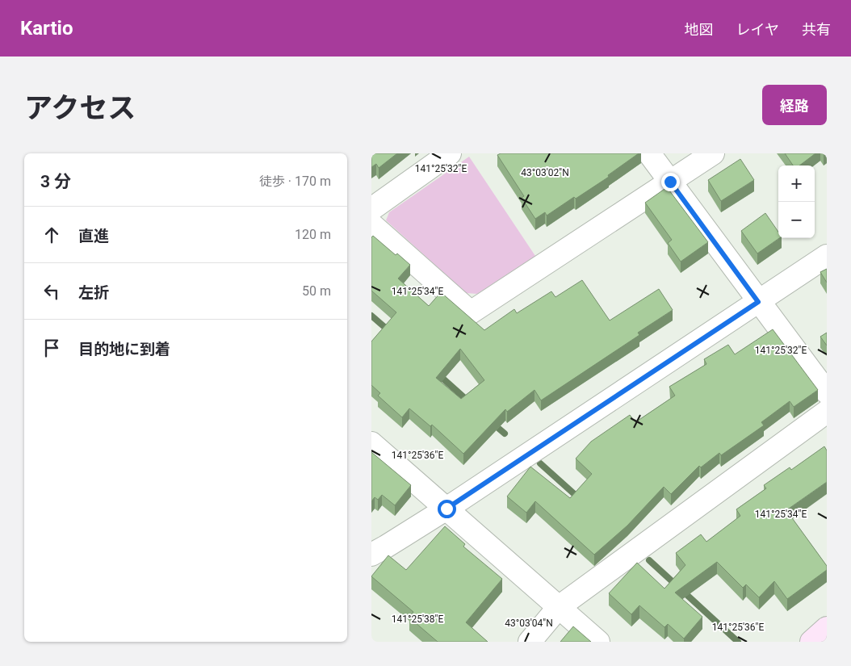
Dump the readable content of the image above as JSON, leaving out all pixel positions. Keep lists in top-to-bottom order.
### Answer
{
  "page": {
    "header": "Kartio",
    "nav": ["地図", "レイヤ", "共有"],
    "title": "アクセス",
    "buttons": "経路",
    "heading": ["3 分", "徒歩 · 170 m"],
    "map_buttons": ["+", "−"],
    "list": [
      ["直進", "120 m"],
      ["左折", "50 m"],
      "目的地に到着"
    ]
  },
  "coordinates": [
    "141°25'32\"E",
    "43°03'02\"N",
    "141°25'34\"E",
    "141°25'36\"E",
    "141°25'38\"E",
    "43°03'04\"N"
  ]
}
